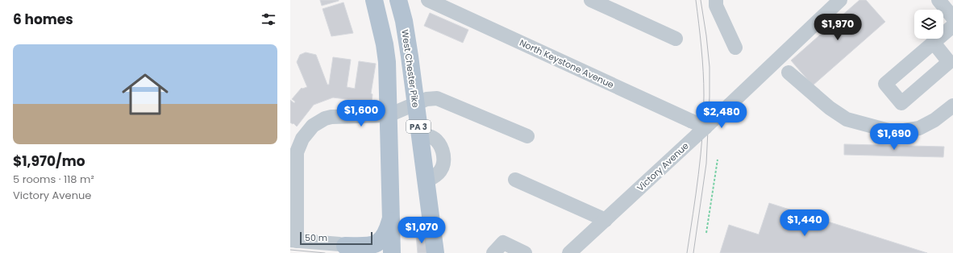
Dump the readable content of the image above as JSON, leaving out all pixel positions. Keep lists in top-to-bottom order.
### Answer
{
  "streets": {
    "main road": ["West Chester Pike", "PA 3"],
    "street": ["North Keystone Avenue", "Victory Avenue"]
  },
  "crossings": [
    ["North Keystone Avenue", "Victory Avenue"]
  ],
  "scale_bar": "50 m",
  "page": {
    "heading": "6 homes",
    "price": [
      "$1,970",
      "$1,600",
      "$2,480",
      "$1,690",
      "$1,440",
      "$1,070"
    ],
    "list": [
      {
        "name": "$1,970/mo",
        "note": "5 rooms · 118 m² · Victory Avenue"
      }
    ],
    "scale": "50 m"
  }
}
